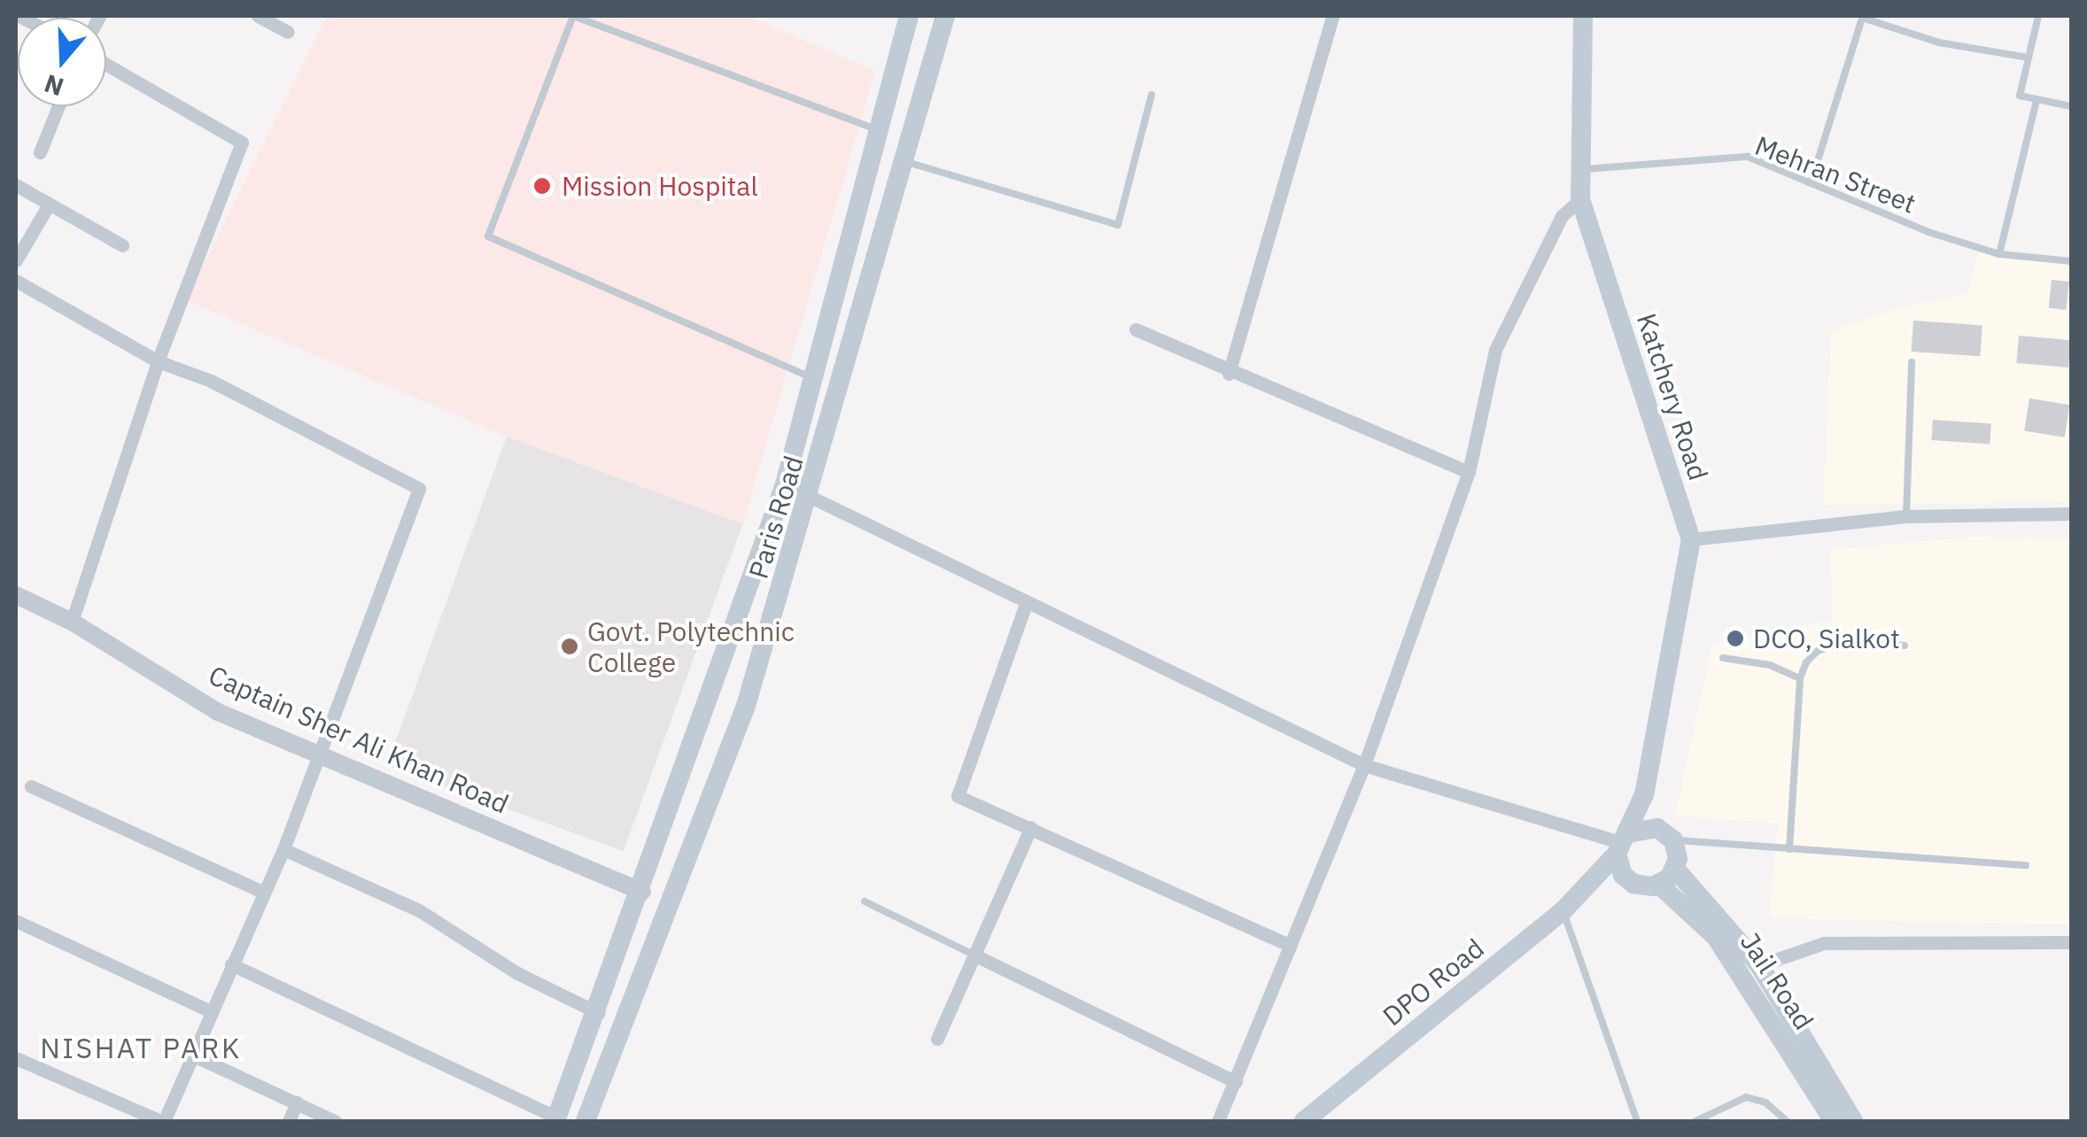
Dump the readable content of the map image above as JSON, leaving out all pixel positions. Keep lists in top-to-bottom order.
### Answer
{
  "streets": {
    "main road": [
      "Katchery Road",
      "Paris Road",
      "Jail Road",
      "DPO Road"
    ],
    "street": ["Captain Sher Ali Khan Road"],
    "lane": ["Mehran Street"]
  },
  "crossings": [
    ["Mehran Street", "Katchery Road"],
    ["Katchery Road", "DPO Road"],
    ["Paris Road", "Captain Sher Ali Khan Road"],
    ["Jail Road", "DPO Road"]
  ],
  "districts": ["NISHAT PARK"],
  "places": ["Mission Hospital", "DCO, Sialkot", "Govt. Polytechnic College"],
  "north": "bottom"
}
